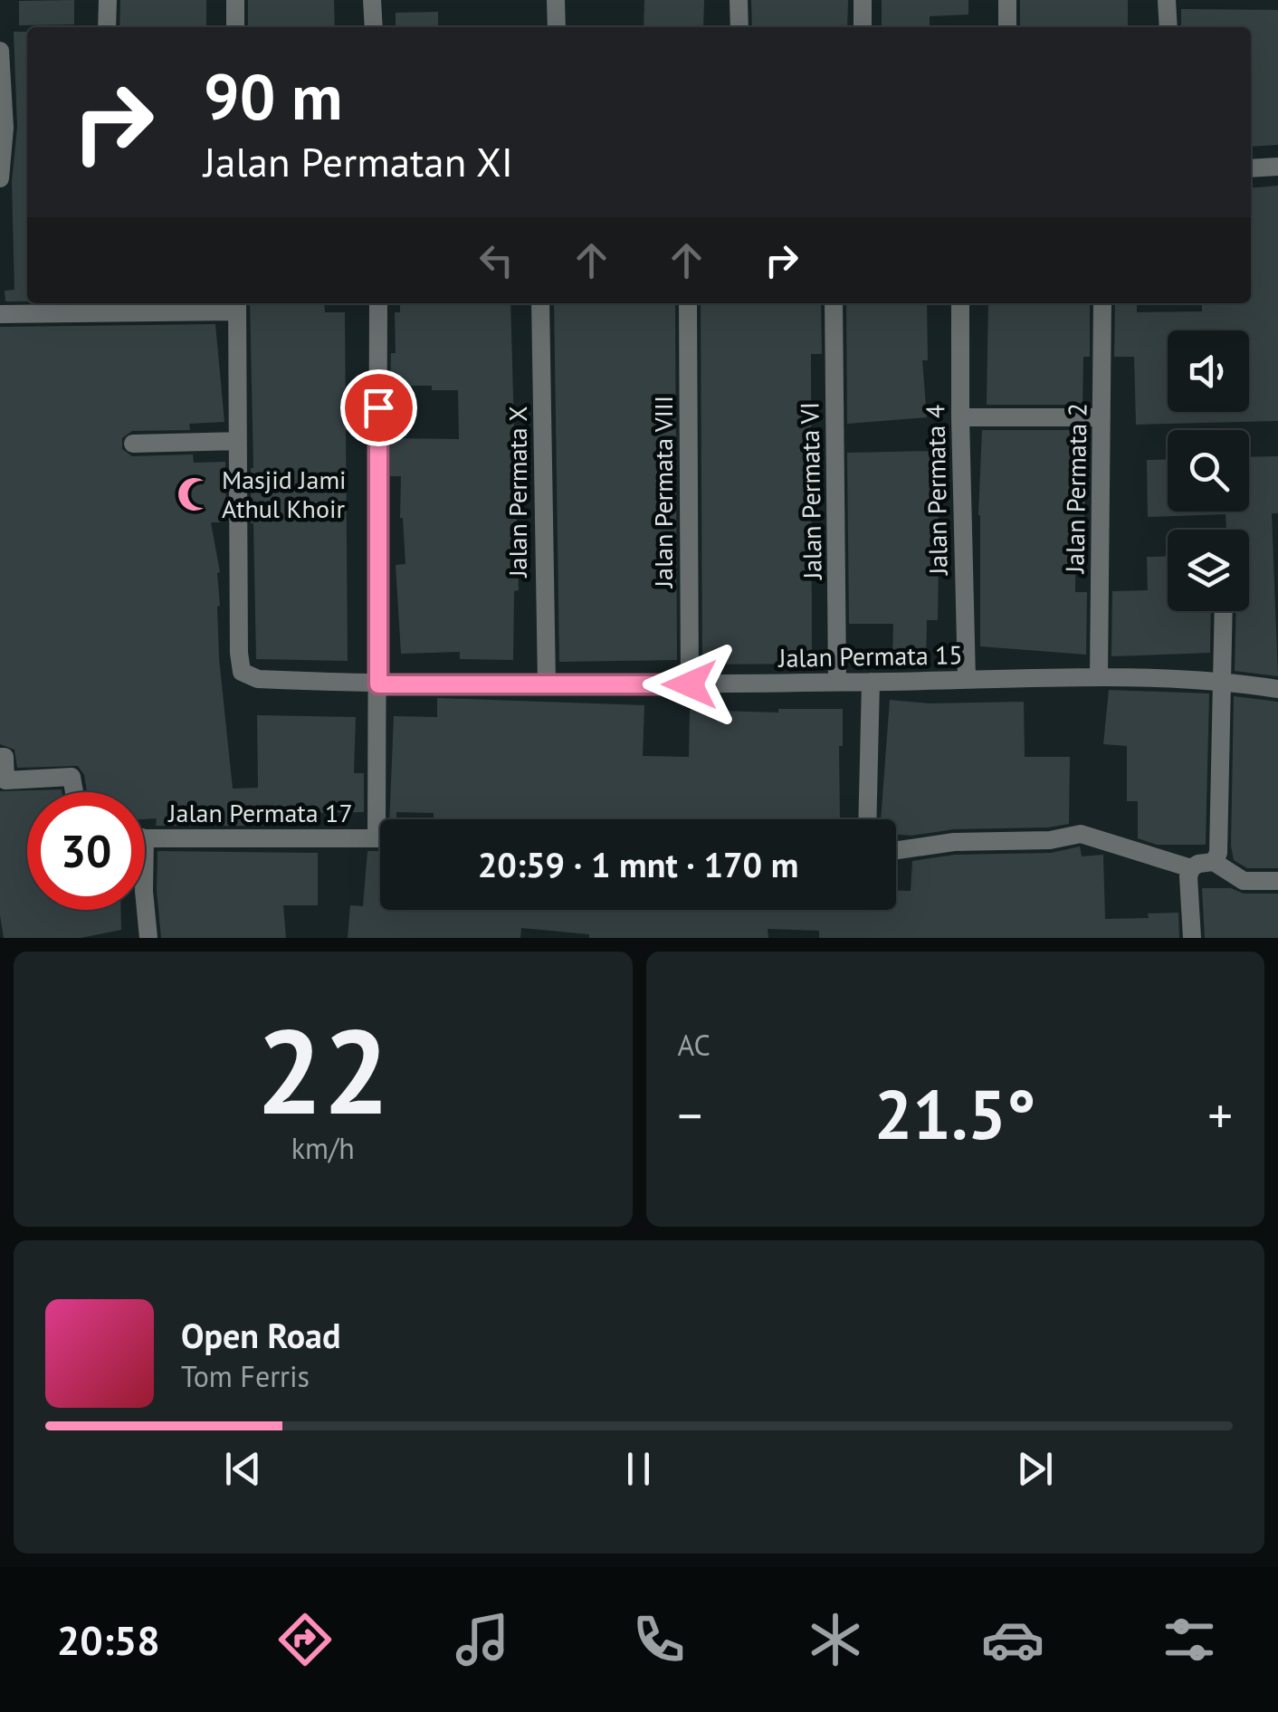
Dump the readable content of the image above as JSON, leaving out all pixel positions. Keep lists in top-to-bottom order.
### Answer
{
  "streets": {
    "street": [
      "Jalan Permata 2",
      "Jalan Permata 4",
      "Jalan Permata VI",
      "Jalan Permata X",
      "Jalan Permata VIII",
      "Jalan Permata 15",
      "Jalan Permata 17"
    ]
  },
  "crossings": [
    ["Jalan Permata 2", "Jalan Permata 15"],
    ["Jalan Permata 4", "Jalan Permata 15"],
    ["Jalan Permata VI", "Jalan Permata 15"],
    ["Jalan Permata X", "Jalan Permata 15"],
    ["Jalan Permata VIII", "Jalan Permata 15"]
  ],
  "places": {
    "mosque": ["Masjid Jami Athul Khoir"]
  },
  "page": {
    "turn": ["90 m", "Jalan Permatan XI"],
    "limit": "30",
    "trip": "20:59 · 1 mnt · 170 m",
    "tile": [
      ["22", "km/h"],
      "AC"
    ],
    "heat": ["−", "21.5°", "+"],
    "song": ["Open Road", "Tom Ferris"],
    "tabs": "20:58"
  }
}
